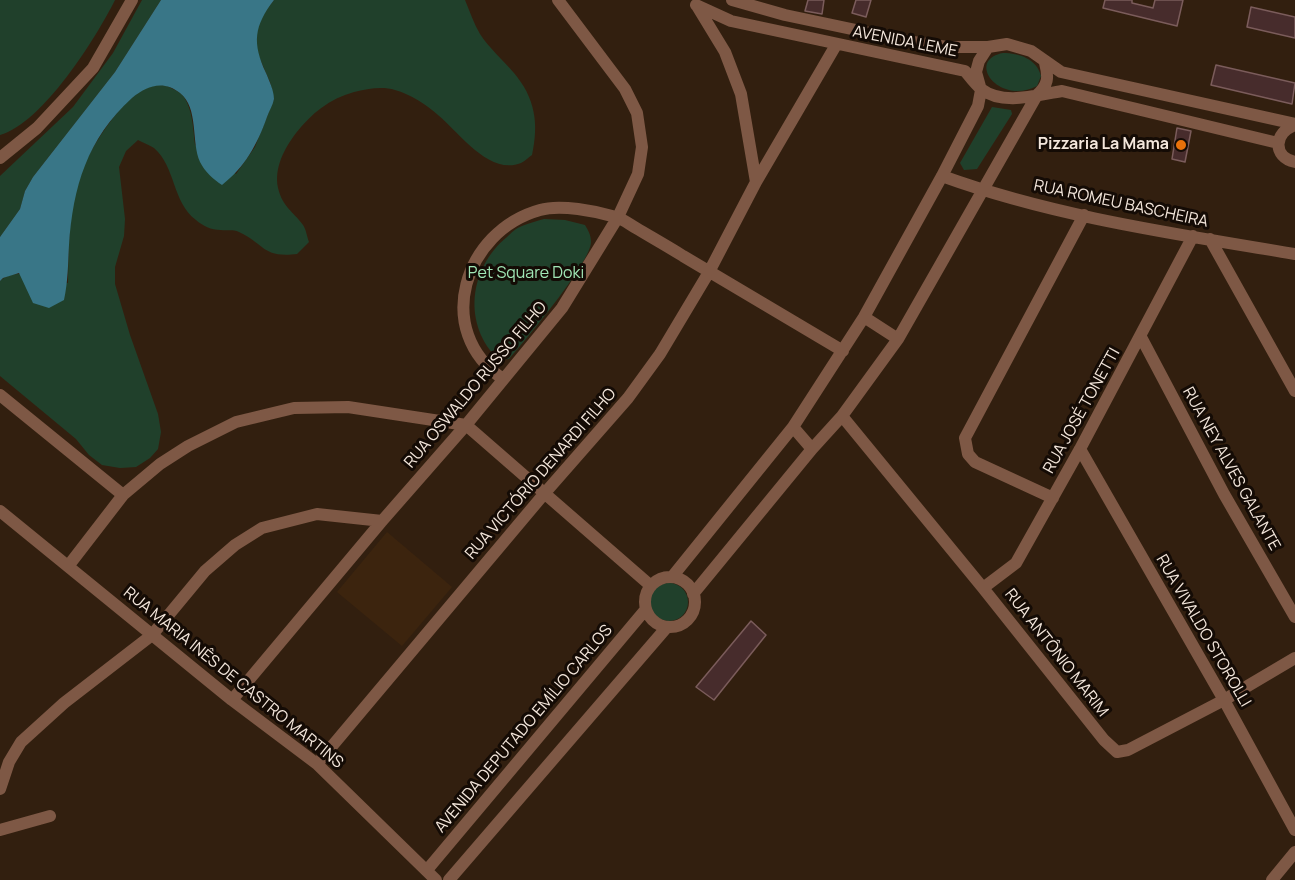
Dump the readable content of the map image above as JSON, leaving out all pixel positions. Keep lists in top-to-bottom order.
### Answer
{
  "streets": {
    "street": [
      "AVENIDA LEME",
      "RUA ROMEU BASCHEIRA",
      "RUA OSWALDO RUSSO FILHO",
      "RUA JOSÉ TONETTI",
      "RUA NEY ALVES GALANTE",
      "RUA VICTÓRIO DENARDI FILHO",
      "RUA VIVALDO STOROLLI",
      "RUA ANTÔNIO MARIM",
      "RUA MARIA INÊS DE CASTRO MARTINS",
      "AVENIDA DEPUTADO EMÍLIO CARLOS"
    ]
  },
  "crossings": [
    ["AVENIDA LEME", "RUA VICTÓRIO DENARDI FILHO"],
    ["RUA ROMEU BASCHEIRA", "RUA JOSÉ TONETTI"],
    ["RUA OSWALDO RUSSO FILHO", "RUA MARIA INÊS DE CASTRO MARTINS"],
    ["RUA JOSÉ TONETTI", "RUA NEY ALVES GALANTE"],
    ["RUA JOSÉ TONETTI", "RUA VIVALDO STOROLLI"],
    ["RUA JOSÉ TONETTI", "RUA ANTÔNIO MARIM"],
    ["RUA VICTÓRIO DENARDI FILHO", "RUA MARIA INÊS DE CASTRO MARTINS"],
    ["RUA VIVALDO STOROLLI", "RUA ANTÔNIO MARIM"],
    ["RUA MARIA INÊS DE CASTRO MARTINS", "AVENIDA DEPUTADO EMÍLIO CARLOS"]
  ],
  "parks": ["Pet Square Doki"],
  "places": ["Pizzaria La Mama"]
}
